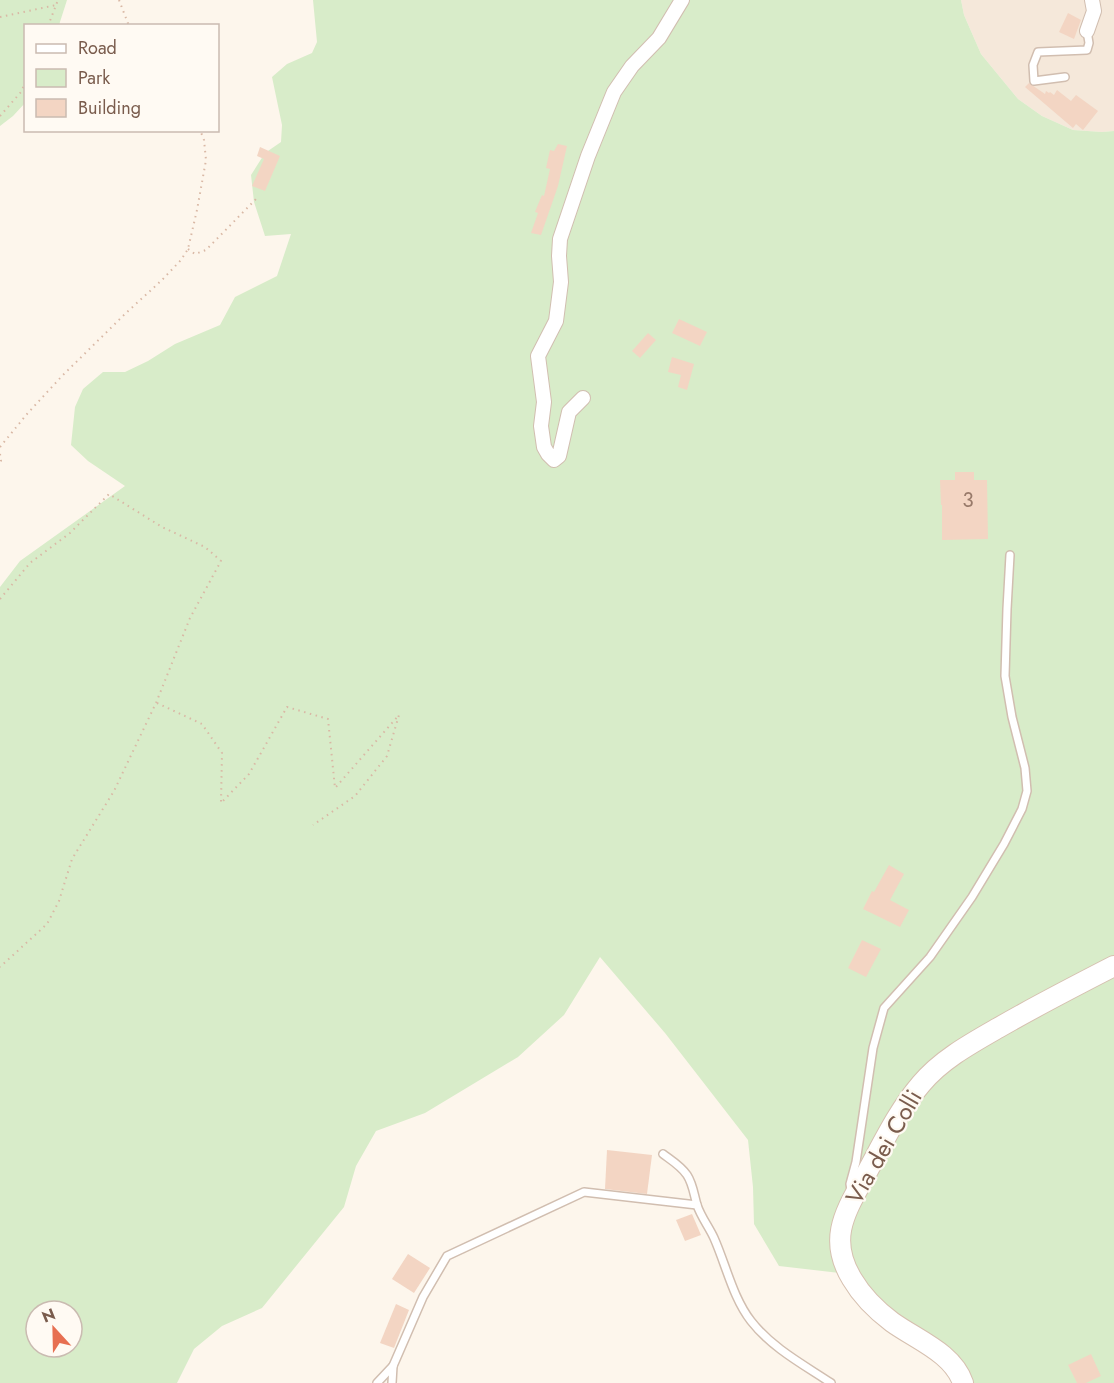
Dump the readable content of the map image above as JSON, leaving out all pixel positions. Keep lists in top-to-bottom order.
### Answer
{
  "streets": {
    "main road": ["Via dei Colli"]
  },
  "house_numbers": ["3"],
  "legend": ["Road", "Park", "Building"],
  "north": "top"
}
